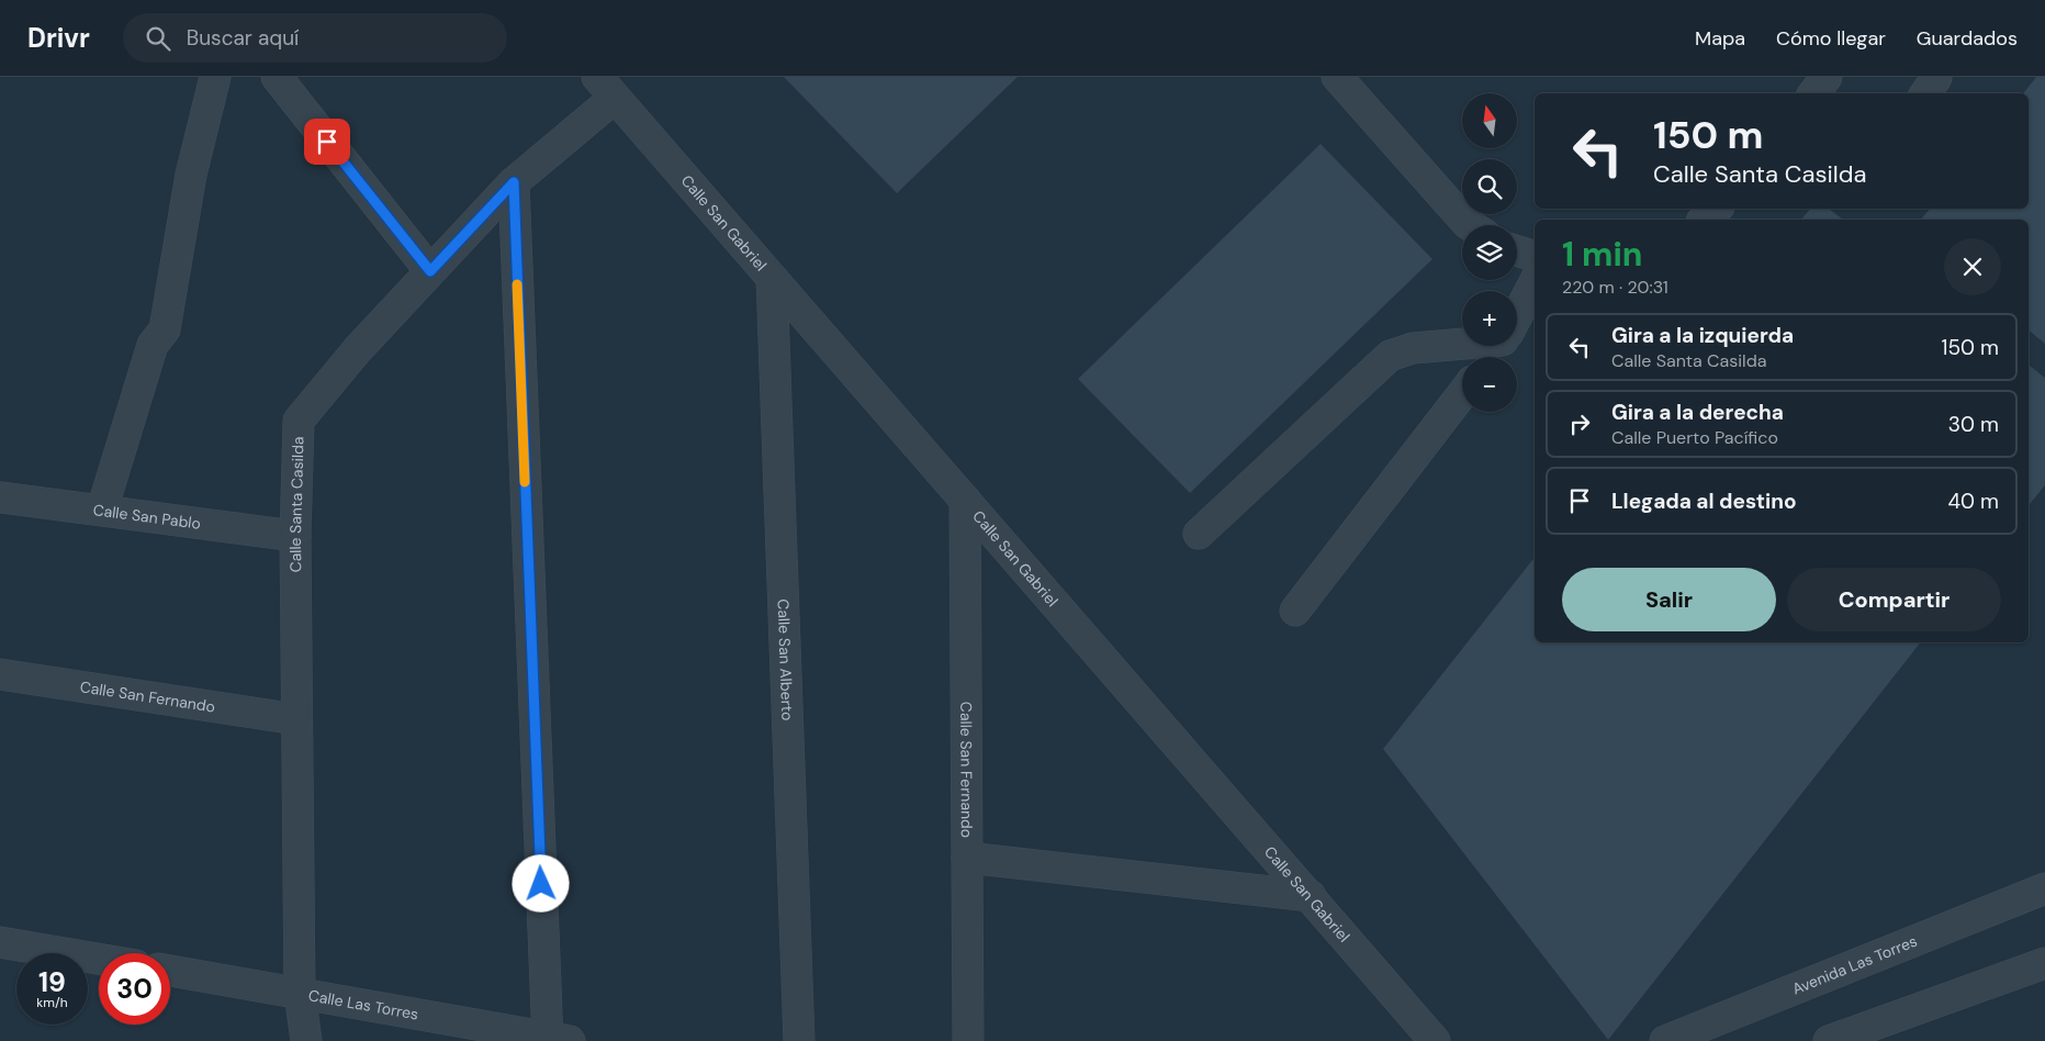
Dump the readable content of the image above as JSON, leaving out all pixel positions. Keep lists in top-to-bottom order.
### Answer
{
  "streets": {
    "street": [
      "Calle San Gabriel",
      "Calle Santa Casilda",
      "Calle San Pablo",
      "Calle San Alberto",
      "Calle San Fernando",
      "Avenida Las Torres",
      "Calle Las Torres"
    ]
  },
  "crossings": [
    ["Calle San Gabriel", "Calle Santa Casilda"],
    ["Calle San Gabriel", "Calle San Alberto"],
    ["Calle San Gabriel", "Calle San Fernando"],
    ["Calle Santa Casilda", "Calle San Pablo"],
    ["Calle Santa Casilda", "Calle San Fernando"],
    ["Calle Santa Casilda", "Calle Las Torres"]
  ],
  "north": "top",
  "page": {
    "header": "Drivr",
    "search": "Buscar aquí",
    "nav": ["Mapa", "Cómo llegar", "Guardados"],
    "map_buttons": ["+", "−"],
    "turn": ["150 m", "Calle Santa Casilda"],
    "heading": ["1 min", "220 m · 20:31"],
    "list": [
      {
        "name": "Gira a la izquierda",
        "note": "Calle Santa Casilda",
        "value": "150 m"
      },
      {
        "name": "Gira a la derecha",
        "note": "Calle Puerto Pacífico",
        "value": "30 m"
      },
      {
        "name": "Llegada al destino",
        "value": "40 m"
      }
    ],
    "buttons": ["Salir", "Compartir"],
    "speed": "19 km/h",
    "limit": "30"
  }
}
